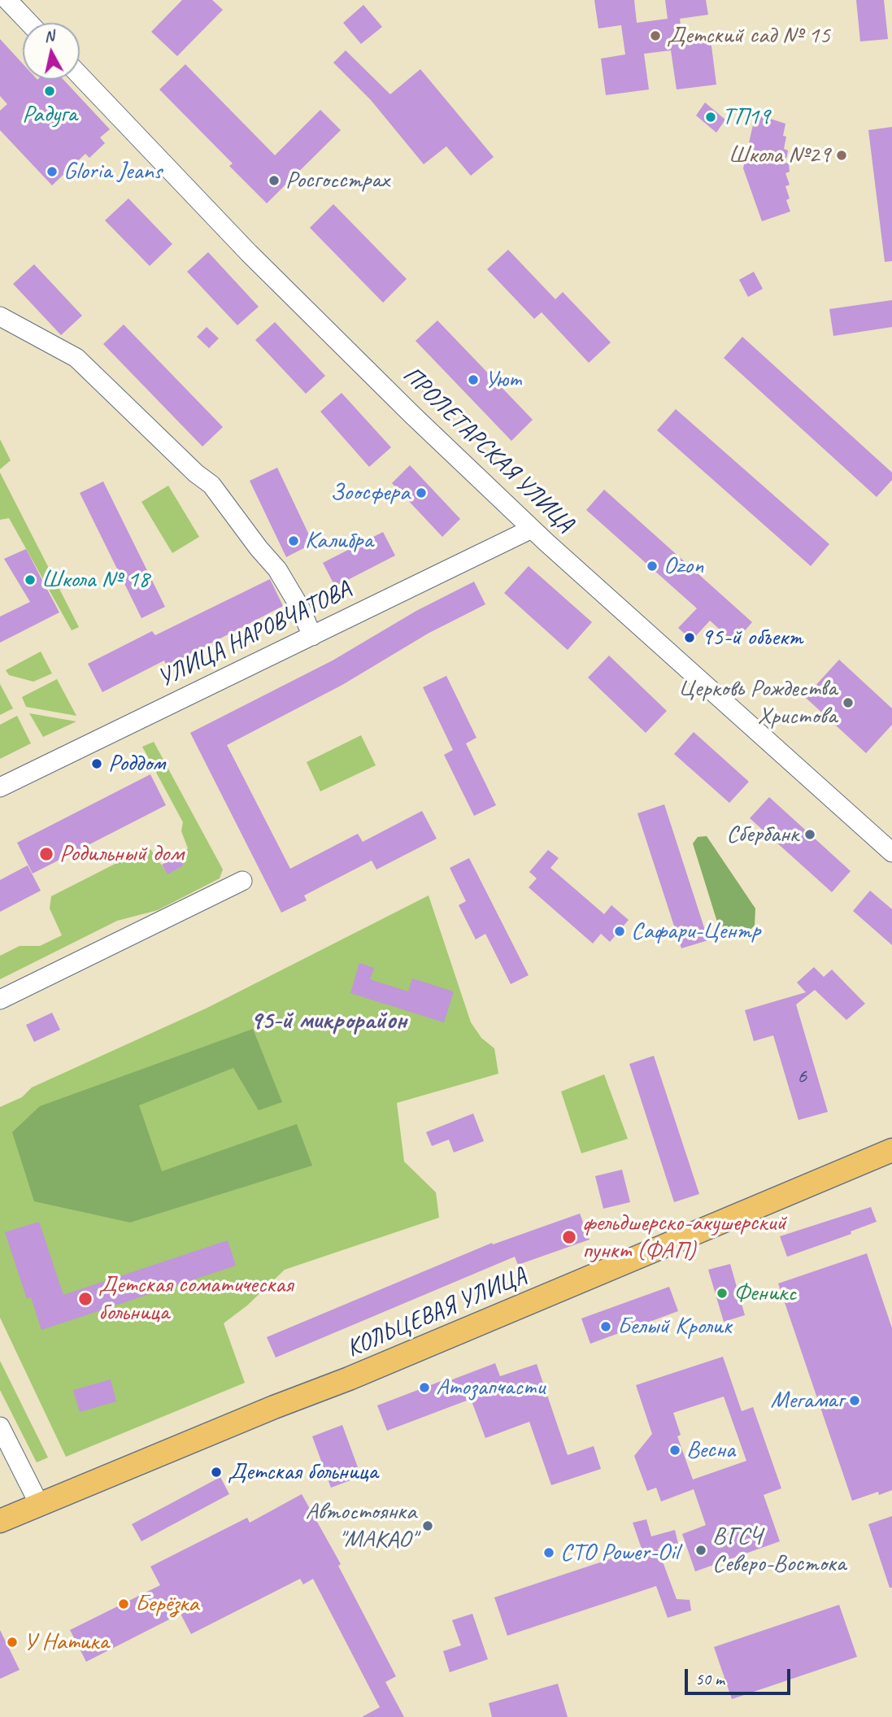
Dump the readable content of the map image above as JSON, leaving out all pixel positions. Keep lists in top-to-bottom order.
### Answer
{
  "streets": {
    "main road": ["КОЛЬЦЕВАЯ УЛИЦА"],
    "street": ["ПРОЛЕТАРСКАЯ УЛИЦА", "УЛИЦА НАРОВЧАТОВА"]
  },
  "crossings": [
    ["ПРОЛЕТАРСКАЯ УЛИЦА", "УЛИЦА НАРОВЧАТОВА"]
  ],
  "districts": ["95-й микрорайон"],
  "places": [
    "Детский сад № 15",
    "Радуга",
    "ТП19",
    "Школа №29",
    "Gloria Jeans",
    "Росгосстрах",
    "Уют",
    "Зоосфера",
    "Калибра",
    "Ozon",
    "Школа № 18",
    "95-й объект",
    "Церковь Рождества Христова",
    "Роддом",
    "Сбербанк",
    "Родильный дом",
    "Сафари-Центр",
    "фельдшерско-акушерский пункт (ФАП)",
    "Феникс",
    "Детская соматическая больница",
    "Белый Кролик",
    "Атозапчасти",
    "Мегамаг",
    "Весна",
    "Детская больница",
    "Автостоянка \"МАКАО\"",
    "ВГСЧ Северо-Востока",
    "СТО Power-Oil",
    "Берёзка",
    "У Натика"
  ],
  "house_numbers": ["6"],
  "scale_bar": "50 m",
  "north": "top"
}
